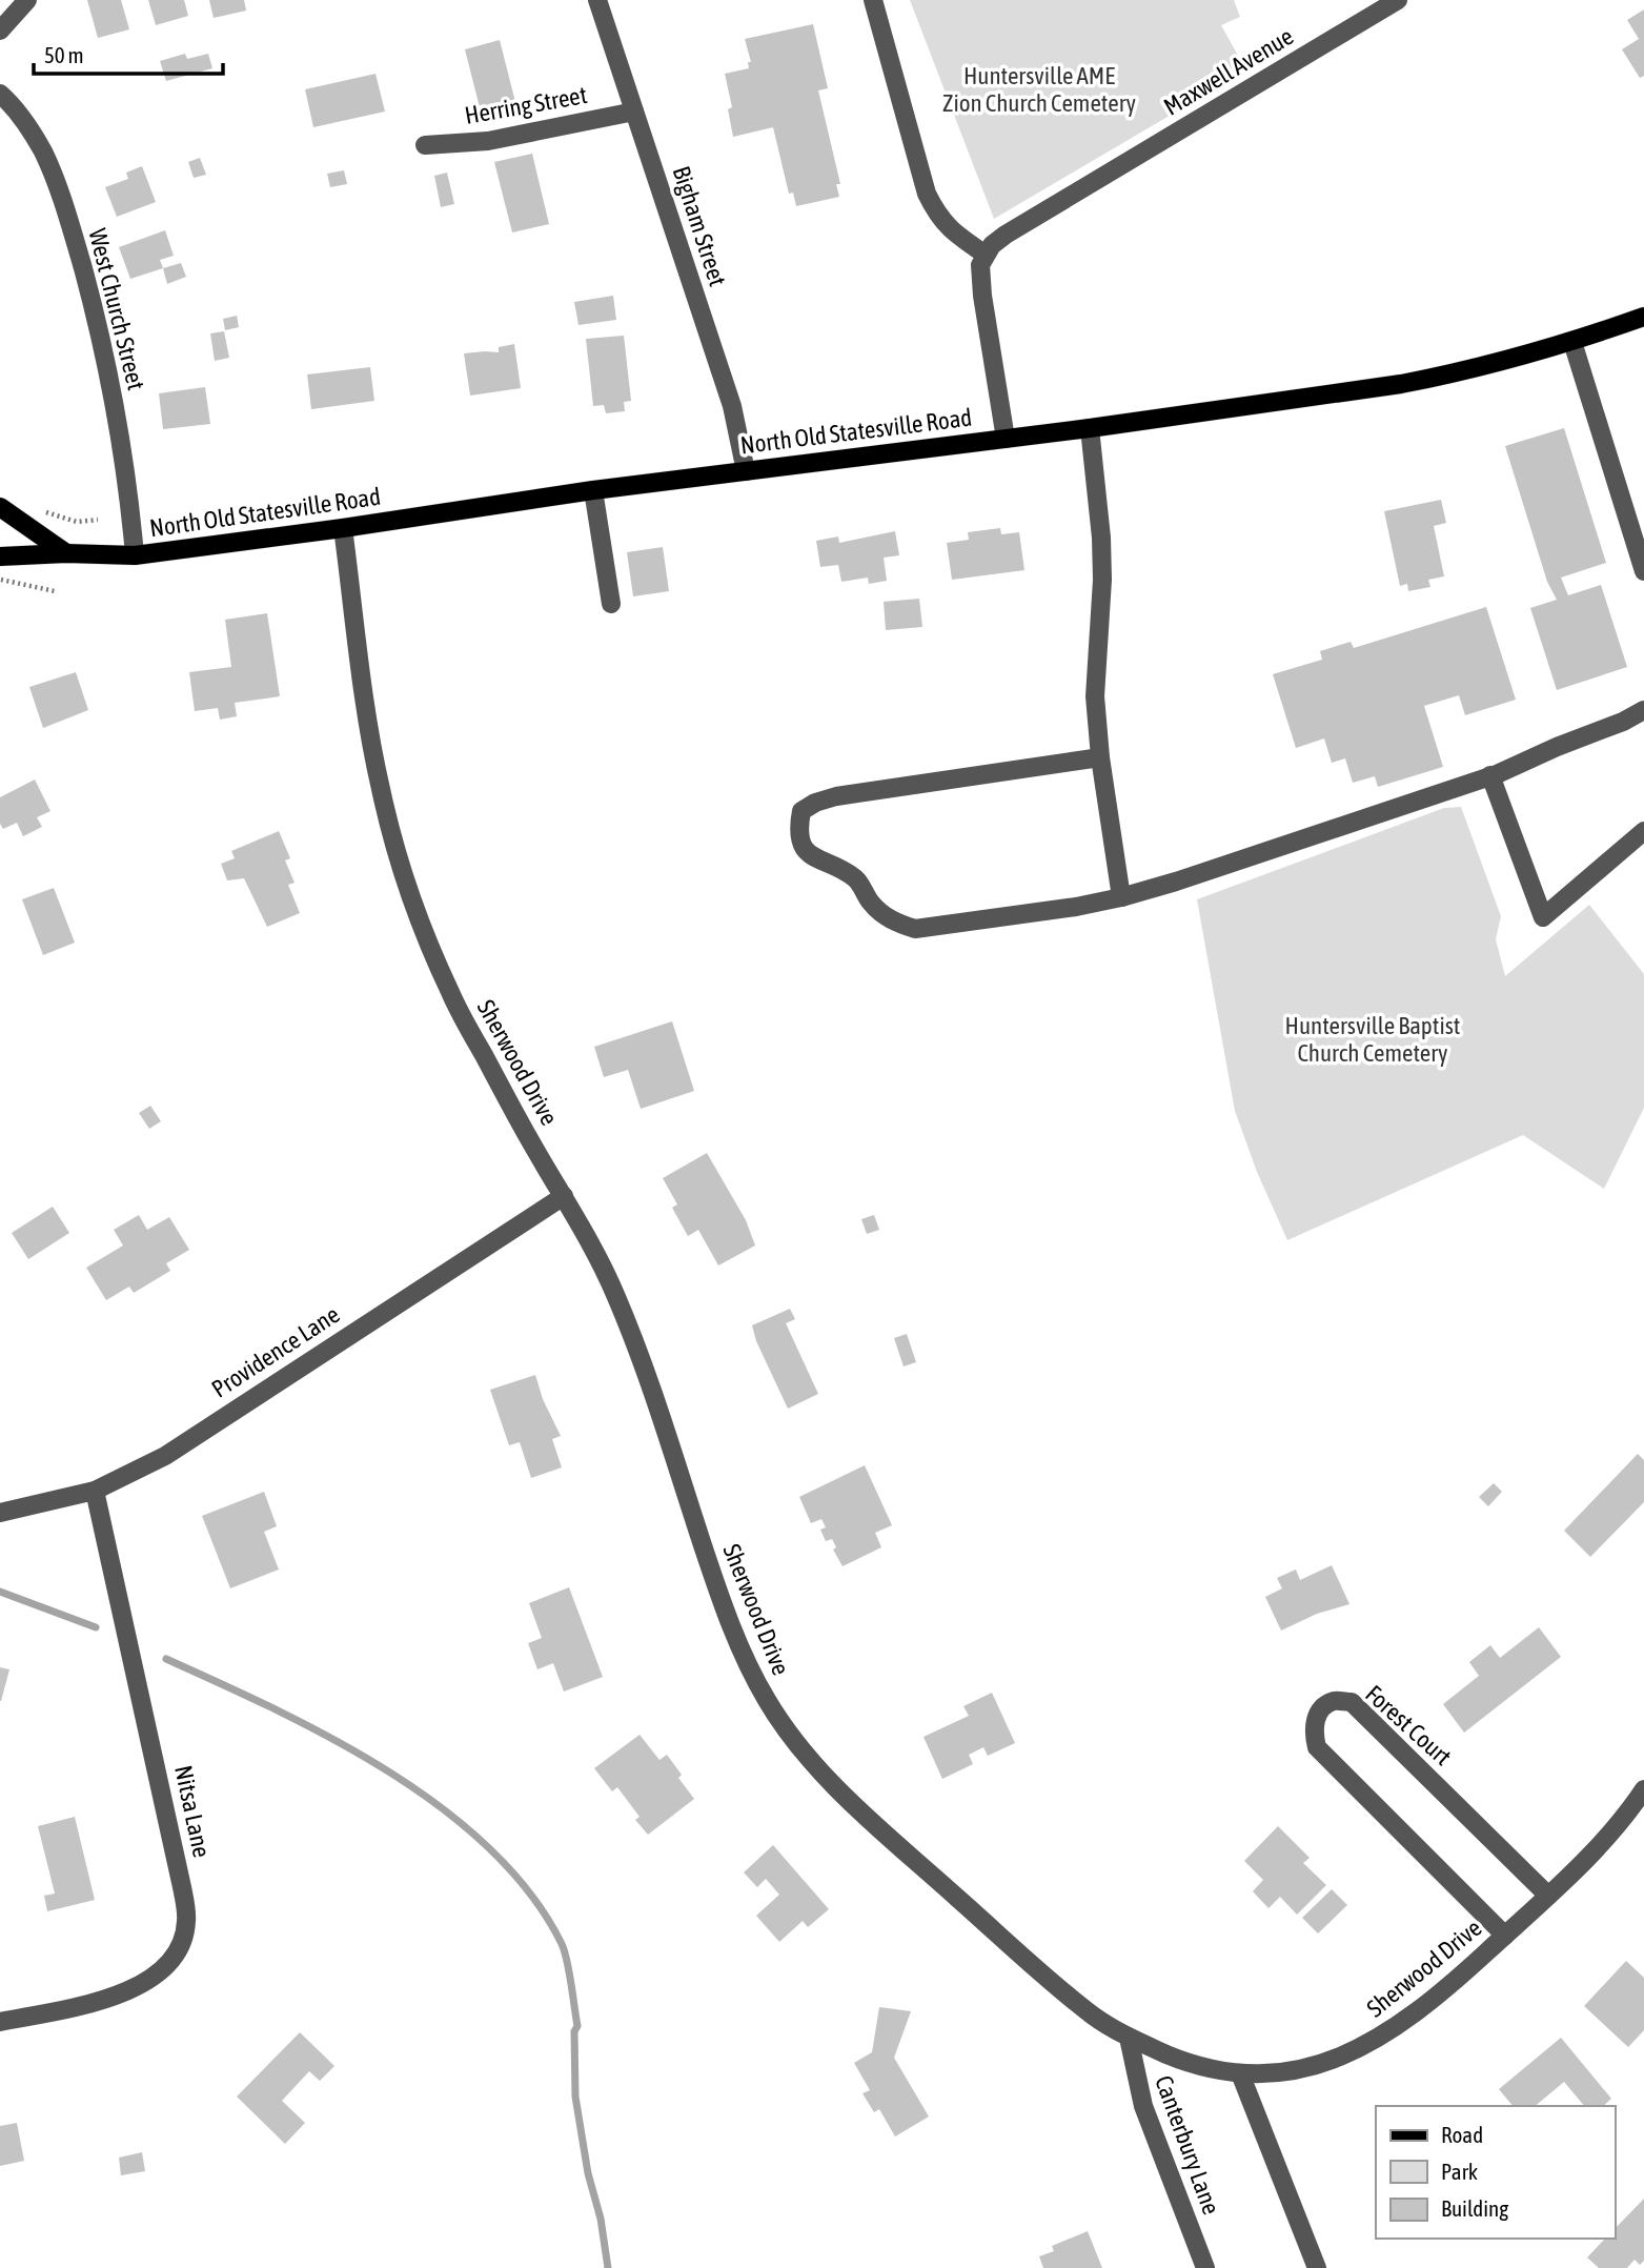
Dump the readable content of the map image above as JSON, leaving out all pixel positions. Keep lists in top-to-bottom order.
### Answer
{
  "streets": {
    "main road": ["North Old Statesville Road"],
    "street": [
      "Maxwell Avenue",
      "Herring Street",
      "Bigham Street",
      "West Church Street",
      "Sherwood Drive",
      "Providence Lane",
      "Forest Court",
      "Nitsa Lane",
      "Canterbury Lane"
    ]
  },
  "crossings": [
    ["Herring Street", "Bigham Street"],
    ["Bigham Street", "North Old Statesville Road"],
    ["West Church Street", "North Old Statesville Road"],
    ["North Old Statesville Road", "Sherwood Drive"],
    ["Sherwood Drive", "Providence Lane"],
    ["Sherwood Drive", "Forest Court"],
    ["Sherwood Drive", "Canterbury Lane"],
    ["Providence Lane", "Nitsa Lane"]
  ],
  "parks": ["Huntersville AME Zion Church Cemetery", "Huntersville Baptist Church Cemetery"],
  "legend": ["Road", "Park", "Building"],
  "scale_bar": "50 m"
}
